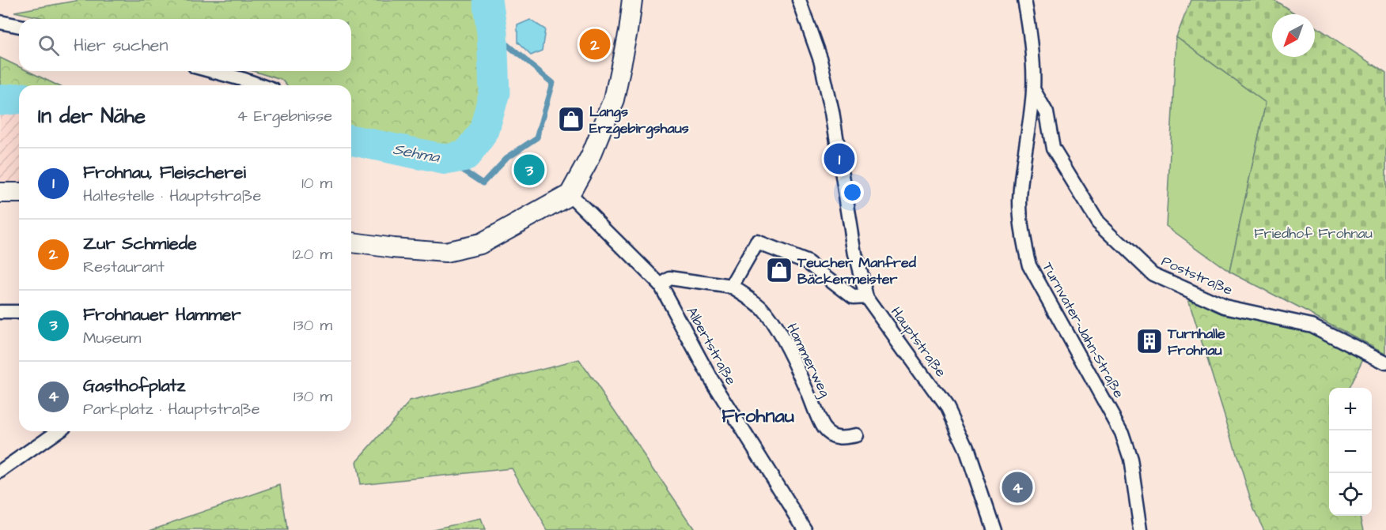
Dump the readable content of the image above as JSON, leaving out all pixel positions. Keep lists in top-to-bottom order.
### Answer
{
  "streets": {
    "street": [
      "Poststraße",
      "Turnvater-Jahn-Straße",
      "Hauptstraße",
      "Albertstraße",
      "Hammerweg"
    ]
  },
  "crossings": [
    ["Poststraße", "Turnvater-Jahn-Straße"],
    ["Albertstraße", "Hammerweg"]
  ],
  "districts": ["Frohnau"],
  "water": ["Sehma"],
  "parks": ["Friedhof Frohnau"],
  "places": {
    "shop": ["Langs Erzgebirgshaus", "Teucher Manfred Bäckermeister"],
    "building": ["Turnhalle Frohnau"]
  },
  "north": "bottom left",
  "page": {
    "search": "Hier suchen",
    "pins": [
      "2",
      "1",
      "3",
      "4"
    ],
    "heading": ["In der Nähe", "4 Ergebnisse"],
    "list": [
      {
        "mark": "1",
        "name": "Frohnau, Fleischerei",
        "note": "Haltestelle · Hauptstraße",
        "value": "10 m"
      },
      {
        "mark": "2",
        "name": "Zur Schmiede",
        "note": "Restaurant",
        "value": "120 m"
      },
      {
        "mark": "3",
        "name": "Frohnauer Hammer",
        "note": "Museum",
        "value": "130 m"
      },
      {
        "mark": "4",
        "name": "Gasthofplatz",
        "note": "Parkplatz · Hauptstraße",
        "value": "130 m"
      }
    ],
    "map_buttons": ["+", "−"]
  }
}
